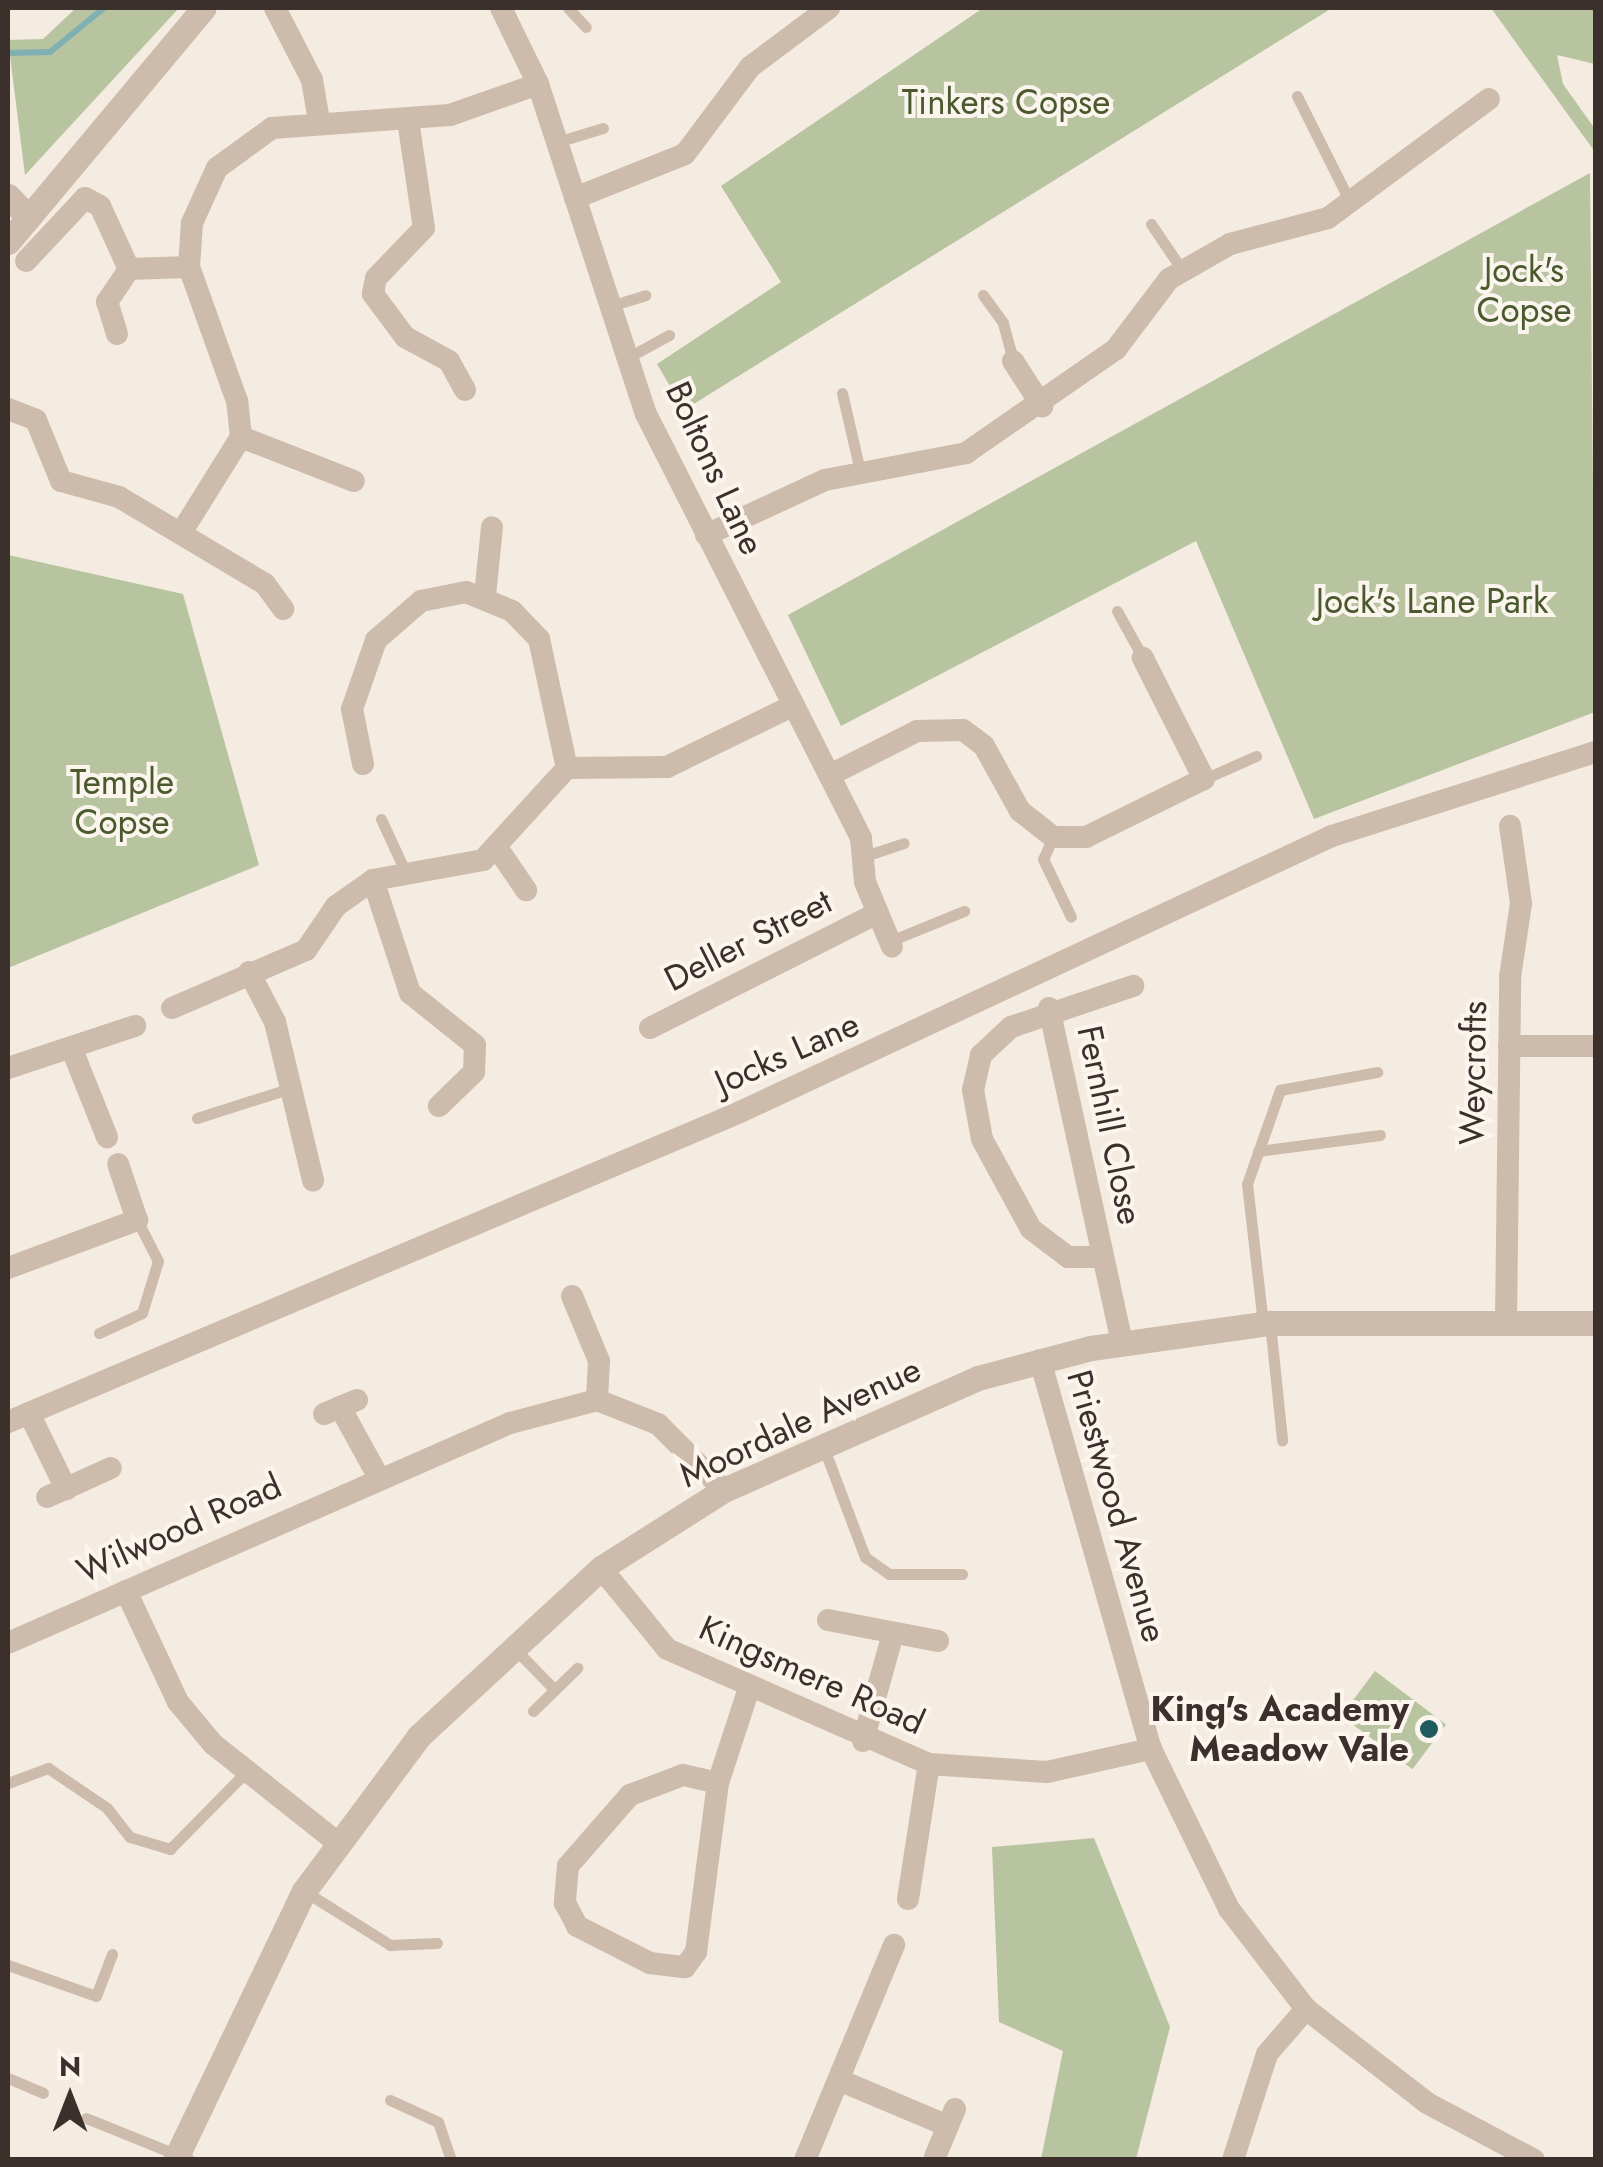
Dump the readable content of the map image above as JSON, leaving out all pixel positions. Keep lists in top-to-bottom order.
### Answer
{
  "streets": {
    "street": [
      "Boltons Lane",
      "Deller Street",
      "Jocks Lane",
      "Weycrofts",
      "Fernhill Close",
      "Moordale Avenue",
      "Priestwood Avenue",
      "Wilwood Road",
      "Kingsmere Road"
    ]
  },
  "crossings": [
    ["Boltons Lane", "Deller Street"],
    ["Weycrofts", "Moordale Avenue"],
    ["Fernhill Close", "Moordale Avenue"],
    ["Moordale Avenue", "Priestwood Avenue"],
    ["Moordale Avenue", "Kingsmere Road"],
    ["Priestwood Avenue", "Kingsmere Road"]
  ],
  "parks": [
    "Tinkers Copse",
    "Jock's Copse",
    "Jock's Lane Park",
    "Temple Copse"
  ],
  "places": ["King's Academy Meadow Vale"],
  "north": "top"
}
